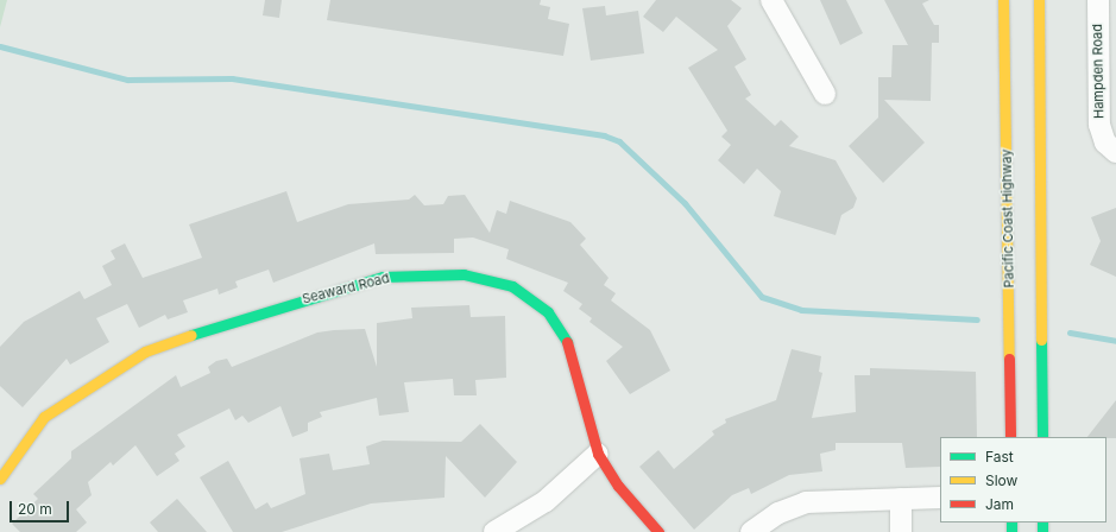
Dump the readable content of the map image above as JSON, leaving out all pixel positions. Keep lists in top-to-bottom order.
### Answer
{
  "streets": {
    "main road": ["Pacific Coast Highway", "Seaward Road"],
    "street": ["Hampden Road"]
  },
  "legend": ["Fast", "Slow", "Jam"],
  "scale_bar": "20 m"
}
